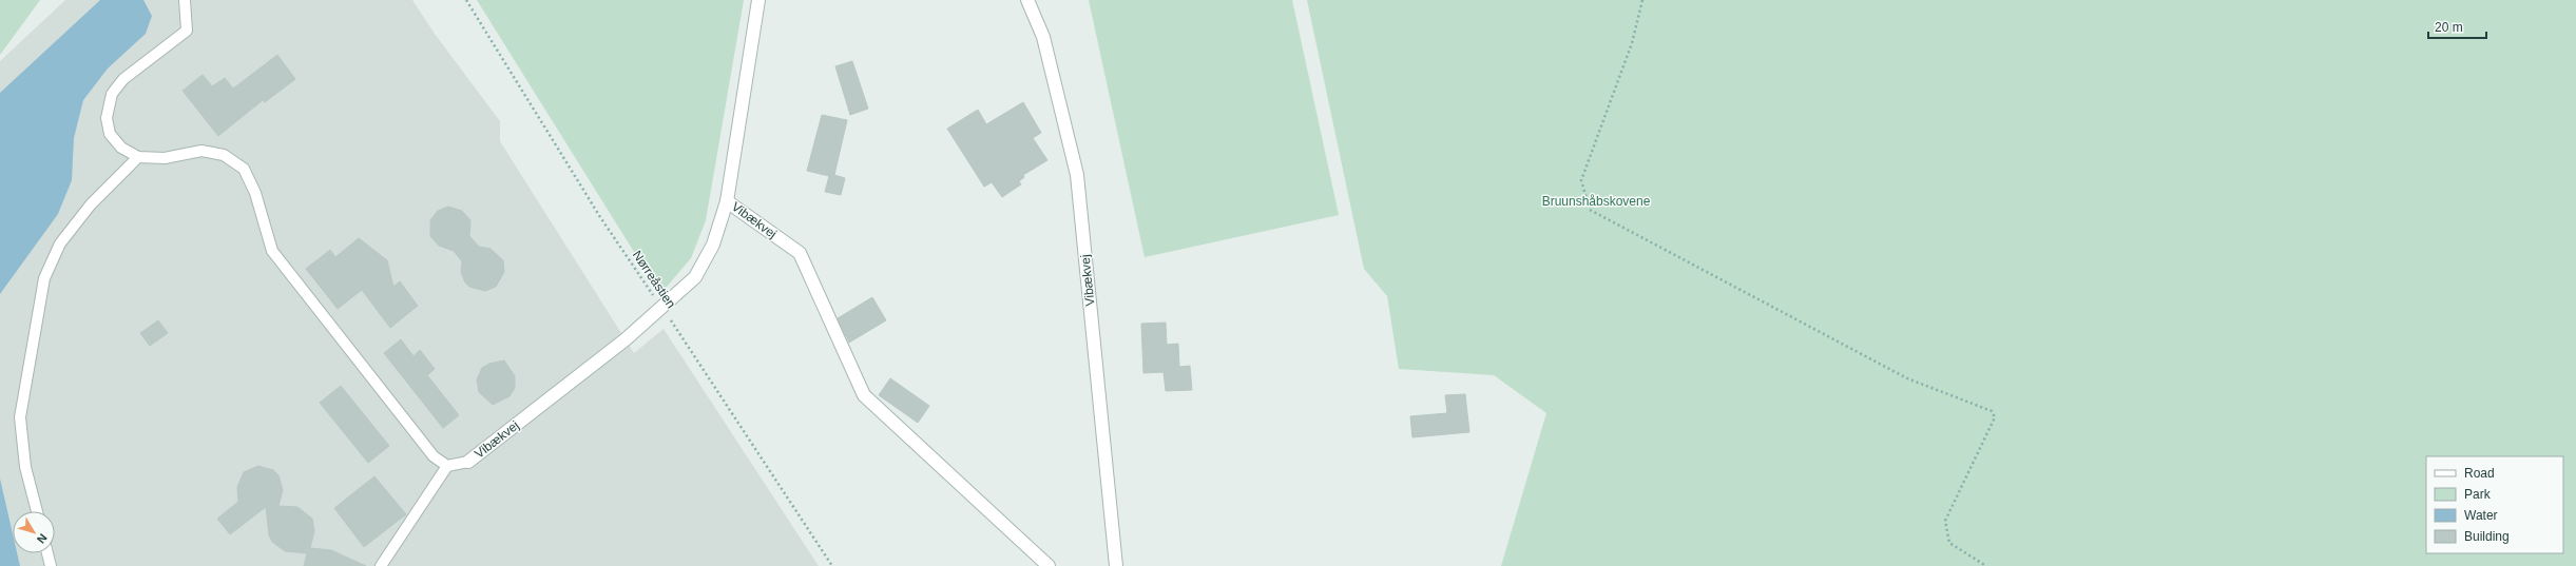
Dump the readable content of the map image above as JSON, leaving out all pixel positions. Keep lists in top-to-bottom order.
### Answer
{
  "streets": {
    "street": ["Vibækvej"],
    "path": ["Nørreåstien"]
  },
  "crossings": [
    ["Vibækvej", "Nørreåstien"]
  ],
  "parks": ["Bruunshåbskovene"],
  "legend": [
    "Road",
    "Park",
    "Water",
    "Building"
  ],
  "scale_bar": "20 m",
  "north": "bottom right"
}
